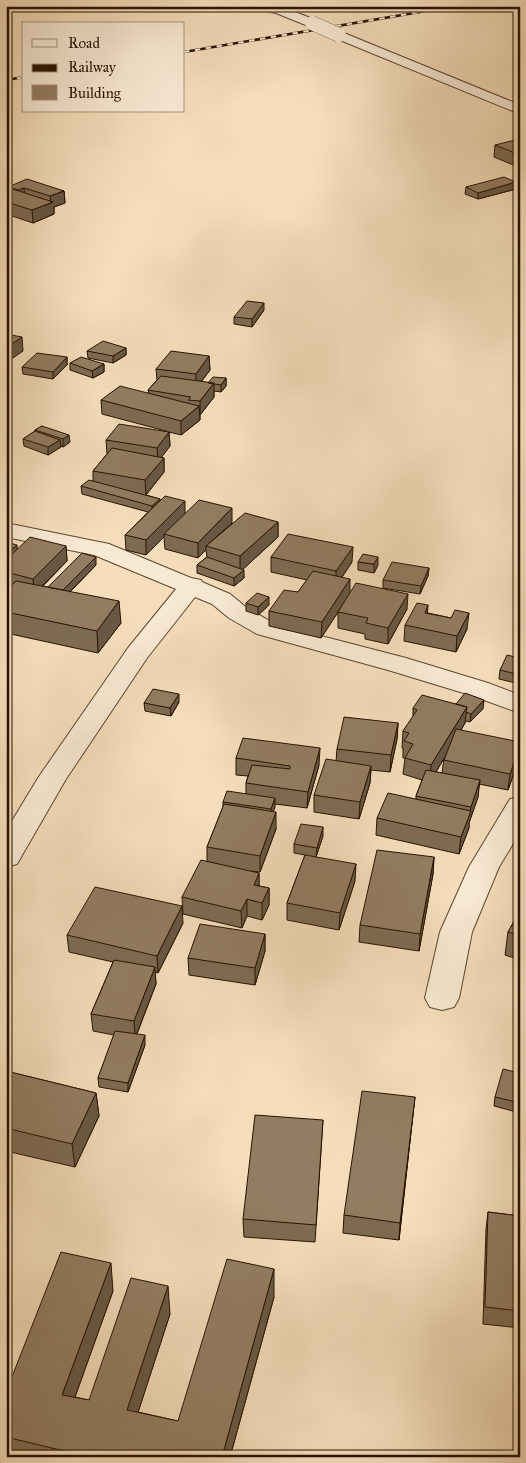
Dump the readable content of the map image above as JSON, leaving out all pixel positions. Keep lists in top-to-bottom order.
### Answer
{
  "legend": ["Road", "Railway", "Building"]
}
